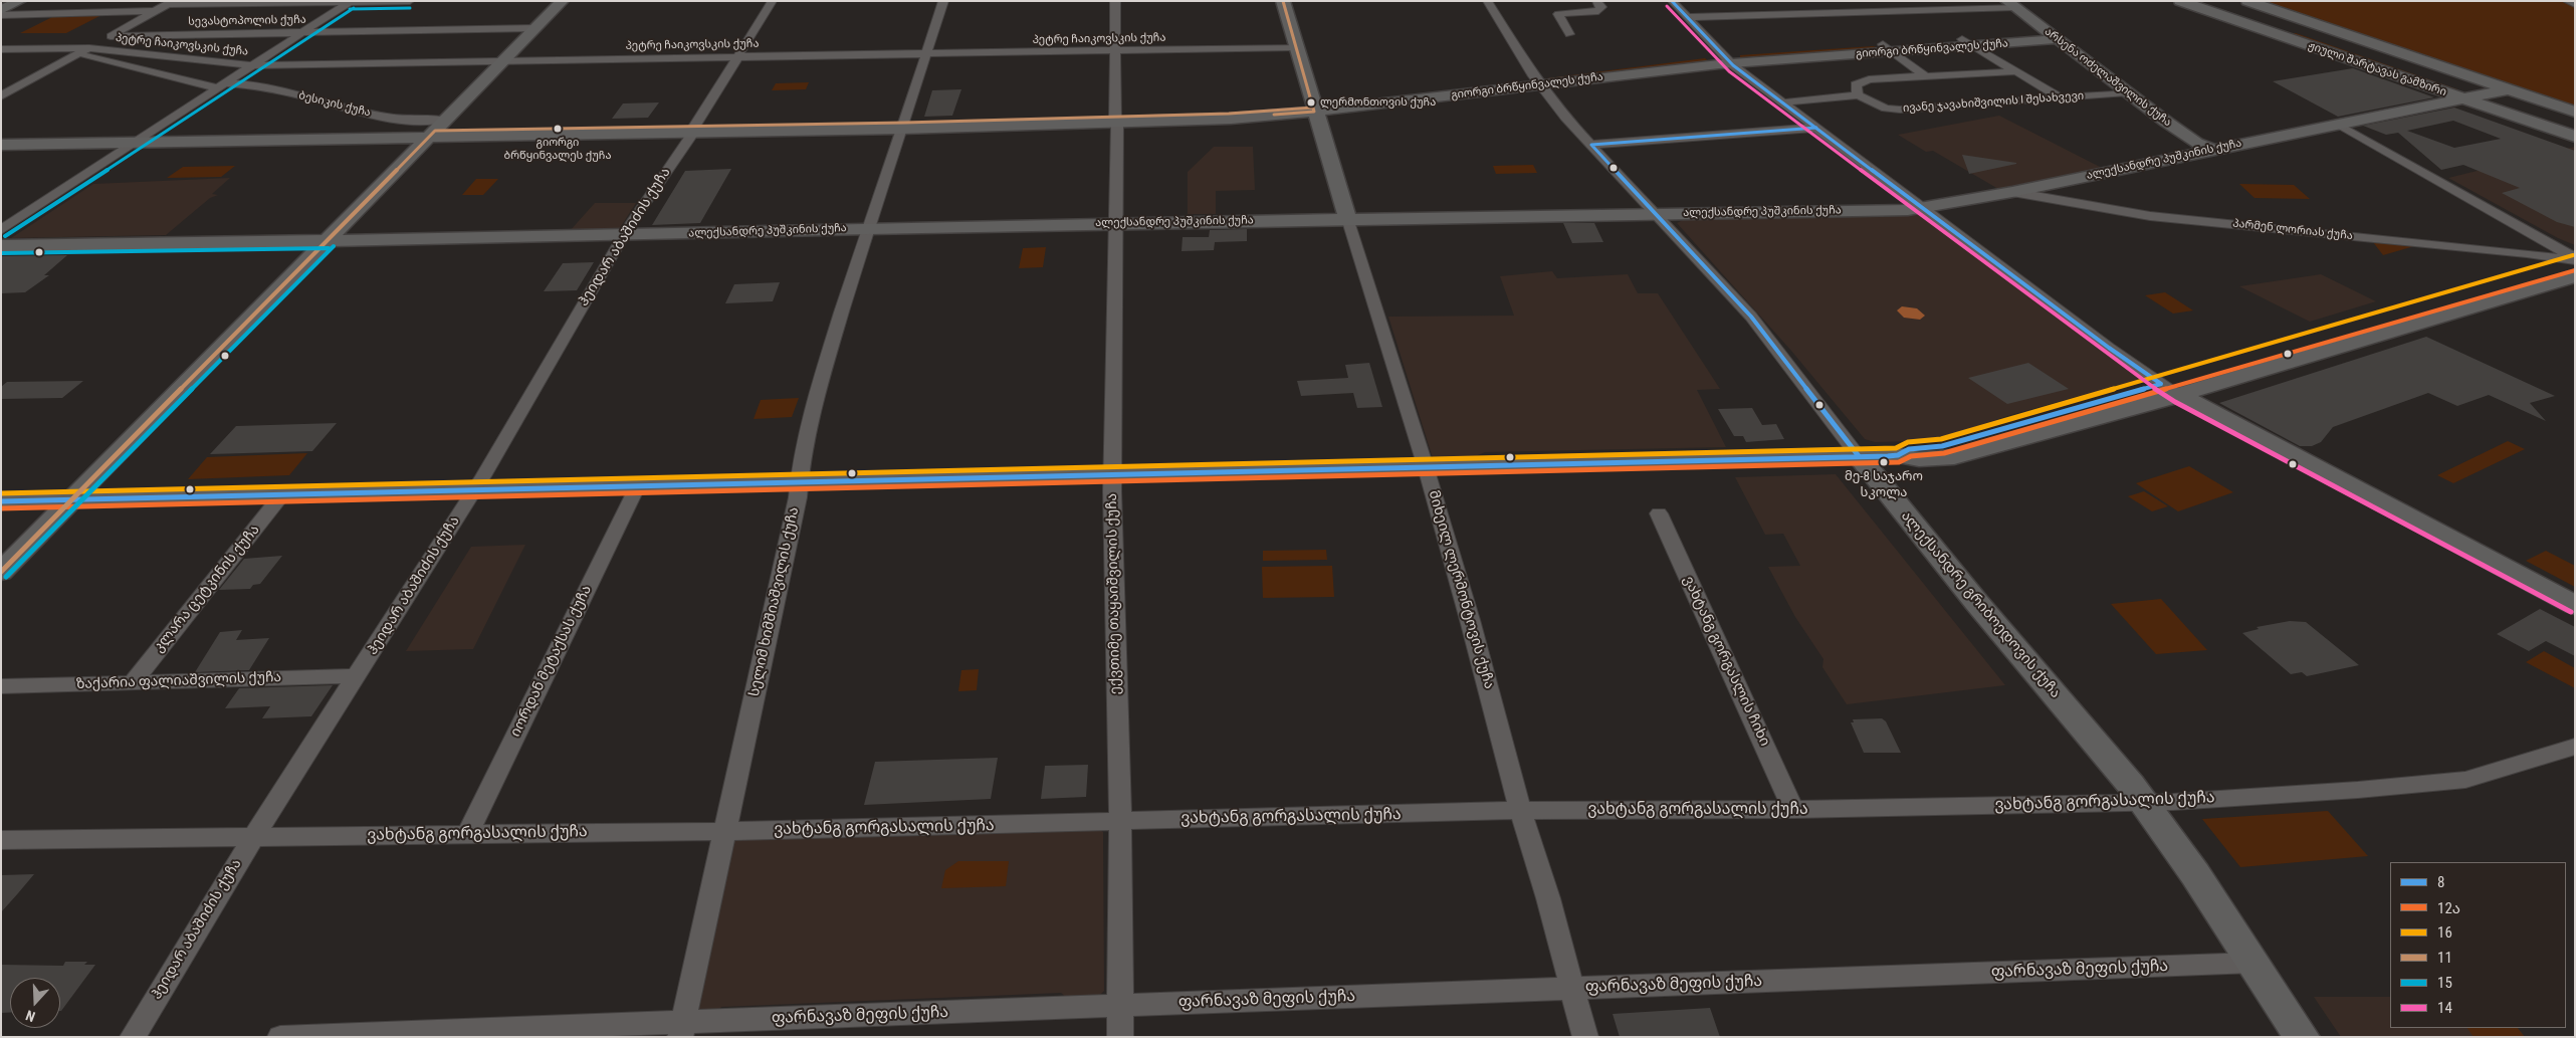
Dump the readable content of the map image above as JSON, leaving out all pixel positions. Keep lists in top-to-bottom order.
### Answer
{
  "streets": {
    "street": [
      "სევასტოპოლის ქუჩა",
      "პეტრე ჩაიკოვსკის ქუჩა",
      "გიორგი ბრწყინვალეს ქუჩა",
      "ჟიული შარტავას გამზირი",
      "არსენა ოძელაშვილის ქუჩა",
      "ივანე ჯავახიშვილის I შესახვევი",
      "ბესიკის ქუჩა",
      "ალექსანდრე პუშკინის ქუჩა",
      "პარმენ ლორიას ქუჩა",
      "ჰეიდარ აბაშიძის ქუჩა",
      "კლარა ცეტკინის ქუჩა",
      "მიხეილ ლერმონტოვის ქუჩა",
      "ექვთიმე თაყაიშვილის ქუჩა",
      "სელიმ ხიმშიაშვილის ქუჩა",
      "ალექსანდრე გრიბოედოვის ქუჩა",
      "იორდან მეტაქსას ქუჩა",
      "ვახტანგ გორგასლის ჩიხი",
      "ზაქარია ფალიაშვილის ქუჩა",
      "ვახტანგ გორგასალის ქუჩა",
      "ფარნავაზ მეფის ქუჩა"
    ]
  },
  "crossings": [
    ["პეტრე ჩაიკოვსკის ქუჩა", "ჰეიდარ აბაშიძის ქუჩა"],
    ["პეტრე ჩაიკოვსკის ქუჩა", "მიხეილ ლერმონტოვის ქუჩა"],
    ["პეტრე ჩაიკოვსკის ქუჩა", "ექვთიმე თაყაიშვილის ქუჩა"],
    ["პეტრე ჩაიკოვსკის ქუჩა", "სელიმ ხიმშიაშვილის ქუჩა"],
    ["გიორგი ბრწყინვალეს ქუჩა", "არსენა ოძელაშვილის ქუჩა"],
    ["გიორგი ბრწყინვალეს ქუჩა", "ბესიკის ქუჩა"],
    ["გიორგი ბრწყინვალეს ქუჩა", "ჰეიდარ აბაშიძის ქუჩა"],
    ["გიორგი ბრწყინვალეს ქუჩა", "მიხეილ ლერმონტოვის ქუჩა"],
    ["გიორგი ბრწყინვალეს ქუჩა", "ექვთიმე თაყაიშვილის ქუჩა"],
    ["გიორგი ბრწყინვალეს ქუჩა", "სელიმ ხიმშიაშვილის ქუჩა"],
    ["გიორგი ბრწყინვალეს ქუჩა", "ალექსანდრე გრიბოედოვის ქუჩა"],
    ["ჟიული შარტავას გამზირი", "ალექსანდრე პუშკინის ქუჩა"],
    ["არსენა ოძელაშვილის ქუჩა", "ივანე ჯავახიშვილის I შესახვევი"],
    ["არსენა ოძელაშვილის ქუჩა", "ალექსანდრე პუშკინის ქუჩა"],
    ["ალექსანდრე პუშკინის ქუჩა", "პარმენ ლორიას ქუჩა"],
    ["ალექსანდრე პუშკინის ქუჩა", "ჰეიდარ აბაშიძის ქუჩა"],
    ["ალექსანდრე პუშკინის ქუჩა", "მიხეილ ლერმონტოვის ქუჩა"],
    ["ალექსანდრე პუშკინის ქუჩა", "ექვთიმე თაყაიშვილის ქუჩა"],
    ["ალექსანდრე პუშკინის ქუჩა", "სელიმ ხიმშიაშვილის ქუჩა"],
    ["ალექსანდრე პუშკინის ქუჩა", "ალექსანდრე გრიბოედოვის ქუჩა"],
    ["ჰეიდარ აბაშიძის ქუჩა", "ზაქარია ფალიაშვილის ქუჩა"],
    ["ჰეიდარ აბაშიძის ქუჩა", "ვახტანგ გორგასალის ქუჩა"],
    ["კლარა ცეტკინის ქუჩა", "ზაქარია ფალიაშვილის ქუჩა"],
    ["მიხეილ ლერმონტოვის ქუჩა", "ვახტანგ გორგასალის ქუჩა"],
    ["მიხეილ ლერმონტოვის ქუჩა", "ფარნავაზ მეფის ქუჩა"],
    ["ექვთიმე თაყაიშვილის ქუჩა", "ვახტანგ გორგასალის ქუჩა"],
    ["ექვთიმე თაყაიშვილის ქუჩა", "ფარნავაზ მეფის ქუჩა"],
    ["სელიმ ხიმშიაშვილის ქუჩა", "ვახტანგ გორგასალის ქუჩა"],
    ["სელიმ ხიმშიაშვილის ქუჩა", "ფარნავაზ მეფის ქუჩა"],
    ["ალექსანდრე გრიბოედოვის ქუჩა", "ვახტანგ გორგასალის ქუჩა"],
    ["ალექსანდრე გრიბოედოვის ქუჩა", "ფარნავაზ მეფის ქუჩა"],
    ["იორდან მეტაქსას ქუჩა", "ვახტანგ გორგასალის ქუჩა"],
    ["ვახტანგ გორგასლის ჩიხი", "ვახტანგ გორგასალის ქუჩა"]
  ],
  "places": ["ლერმონთოვის ქუჩა", "გიორგი ბრწყინვალეს ქუჩა", "მე-8 საჯარო სკოლა"],
  "lines": [
    "transit line 8",
    "transit line 11",
    "transit line 14",
    "transit line 15",
    "transit line 16",
    "transit line 12ა"
  ],
  "legend": [
    "8",
    "12ა",
    "16",
    "11",
    "15",
    "14"
  ],
  "north": "bottom"
}
